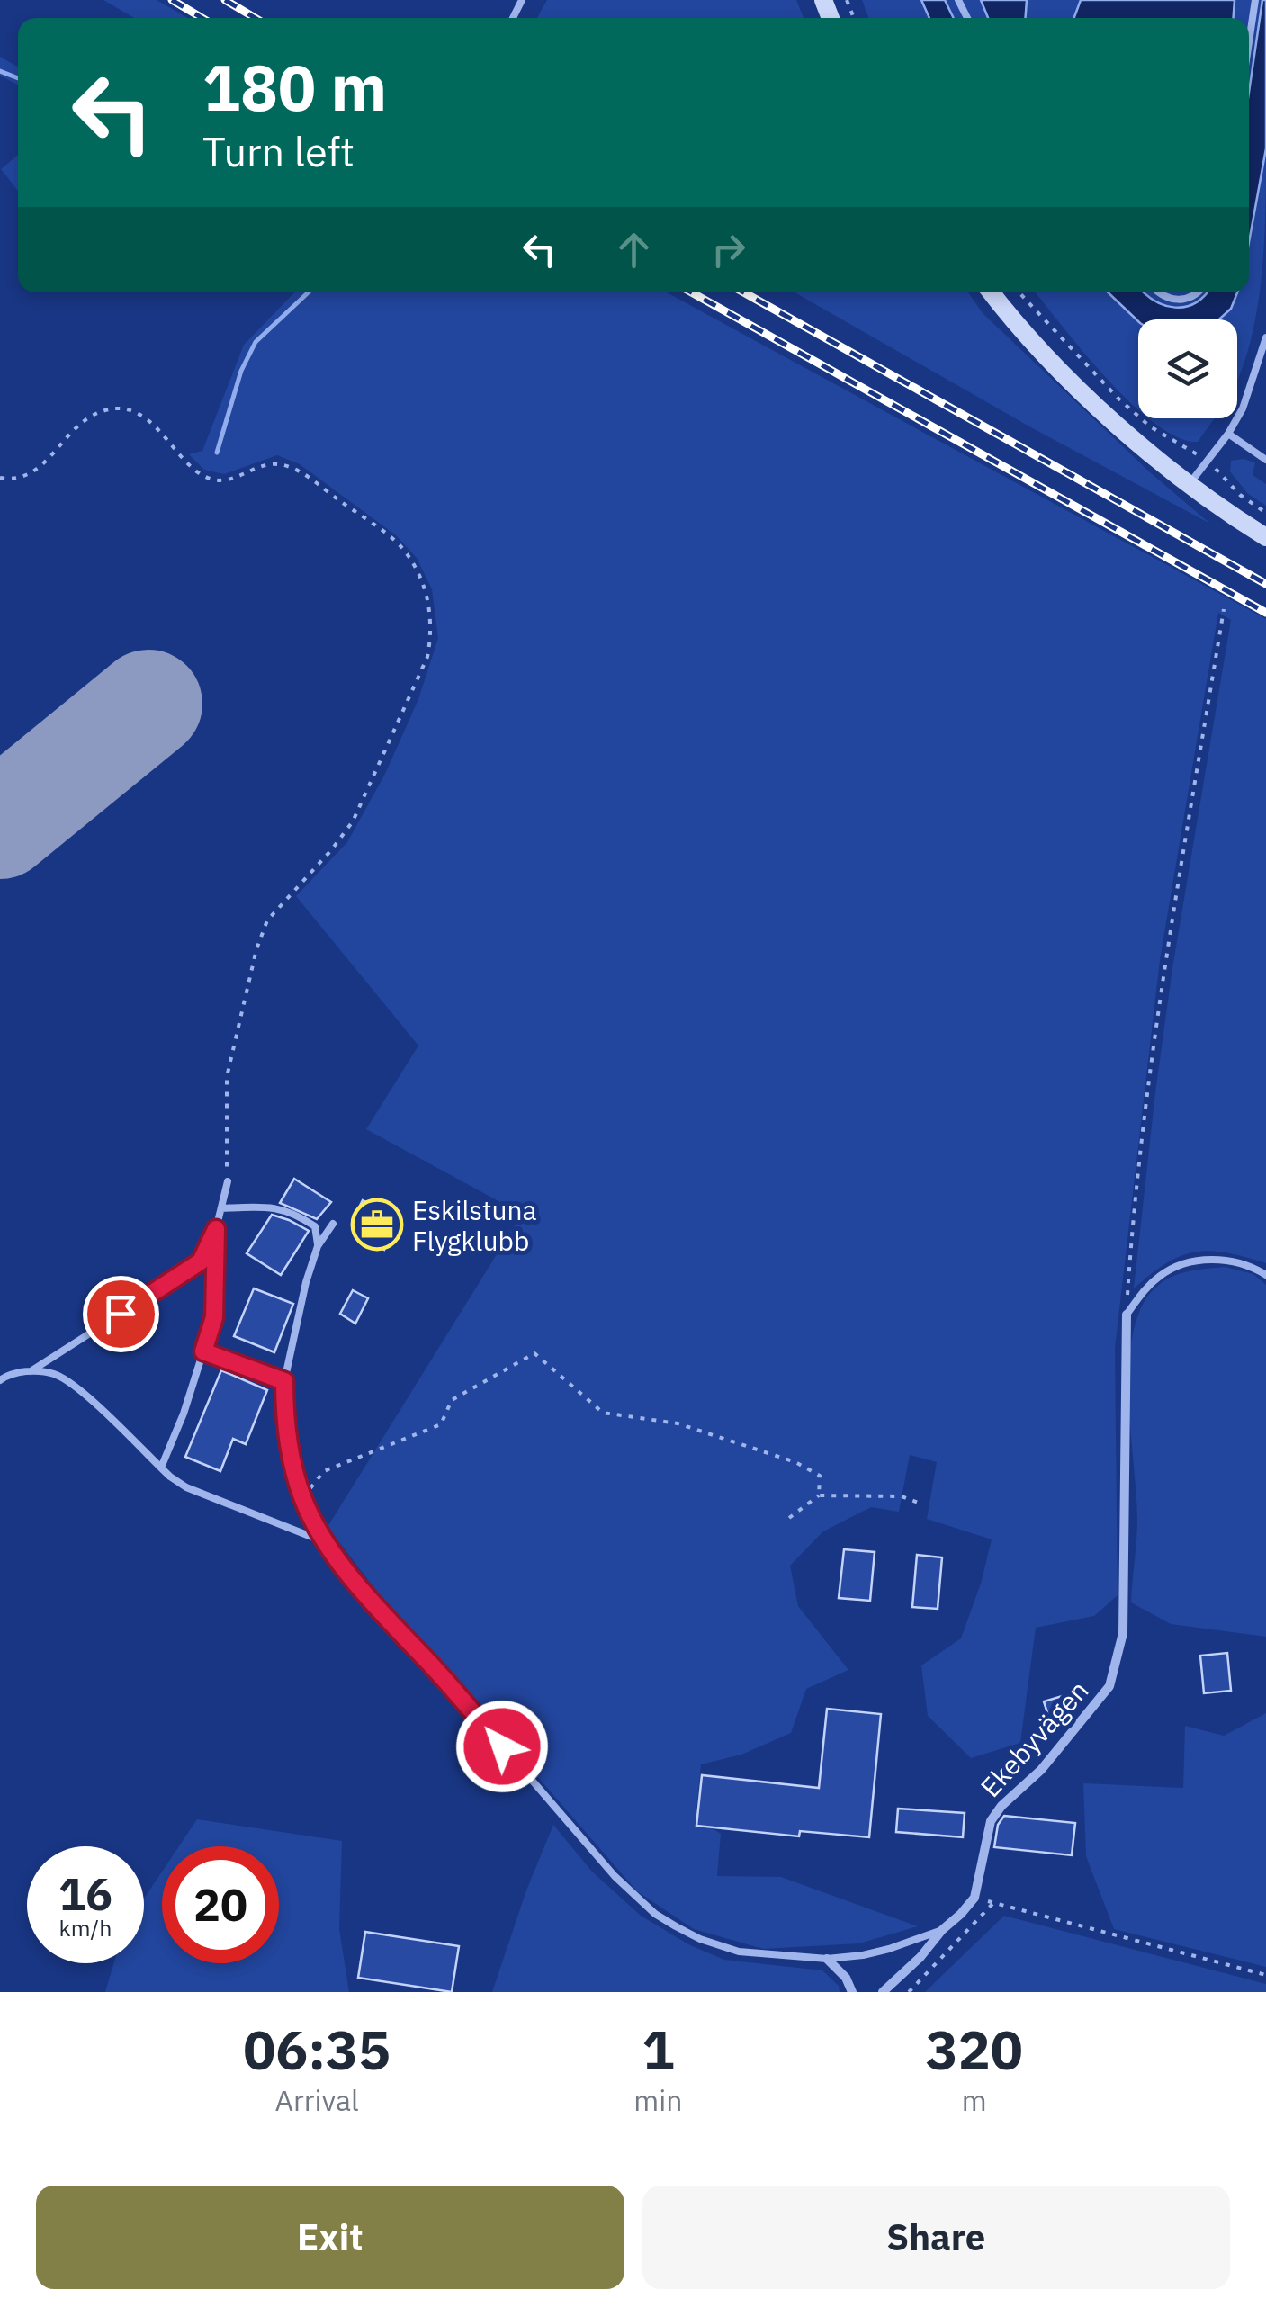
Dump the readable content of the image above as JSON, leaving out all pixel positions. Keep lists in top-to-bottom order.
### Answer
{
  "streets": {
    "street": ["Ekebyvägen"]
  },
  "places": {
    "office": ["Eskilstuna Flygklubb"]
  },
  "page": {
    "turn": ["180 m", "Turn left"],
    "speed": "16 km/h",
    "limit": "20",
    "eta": [
      "06:35",
      "Arrival",
      "1",
      "min",
      "320",
      "m"
    ],
    "buttons": ["Exit", "Share"]
  }
}
